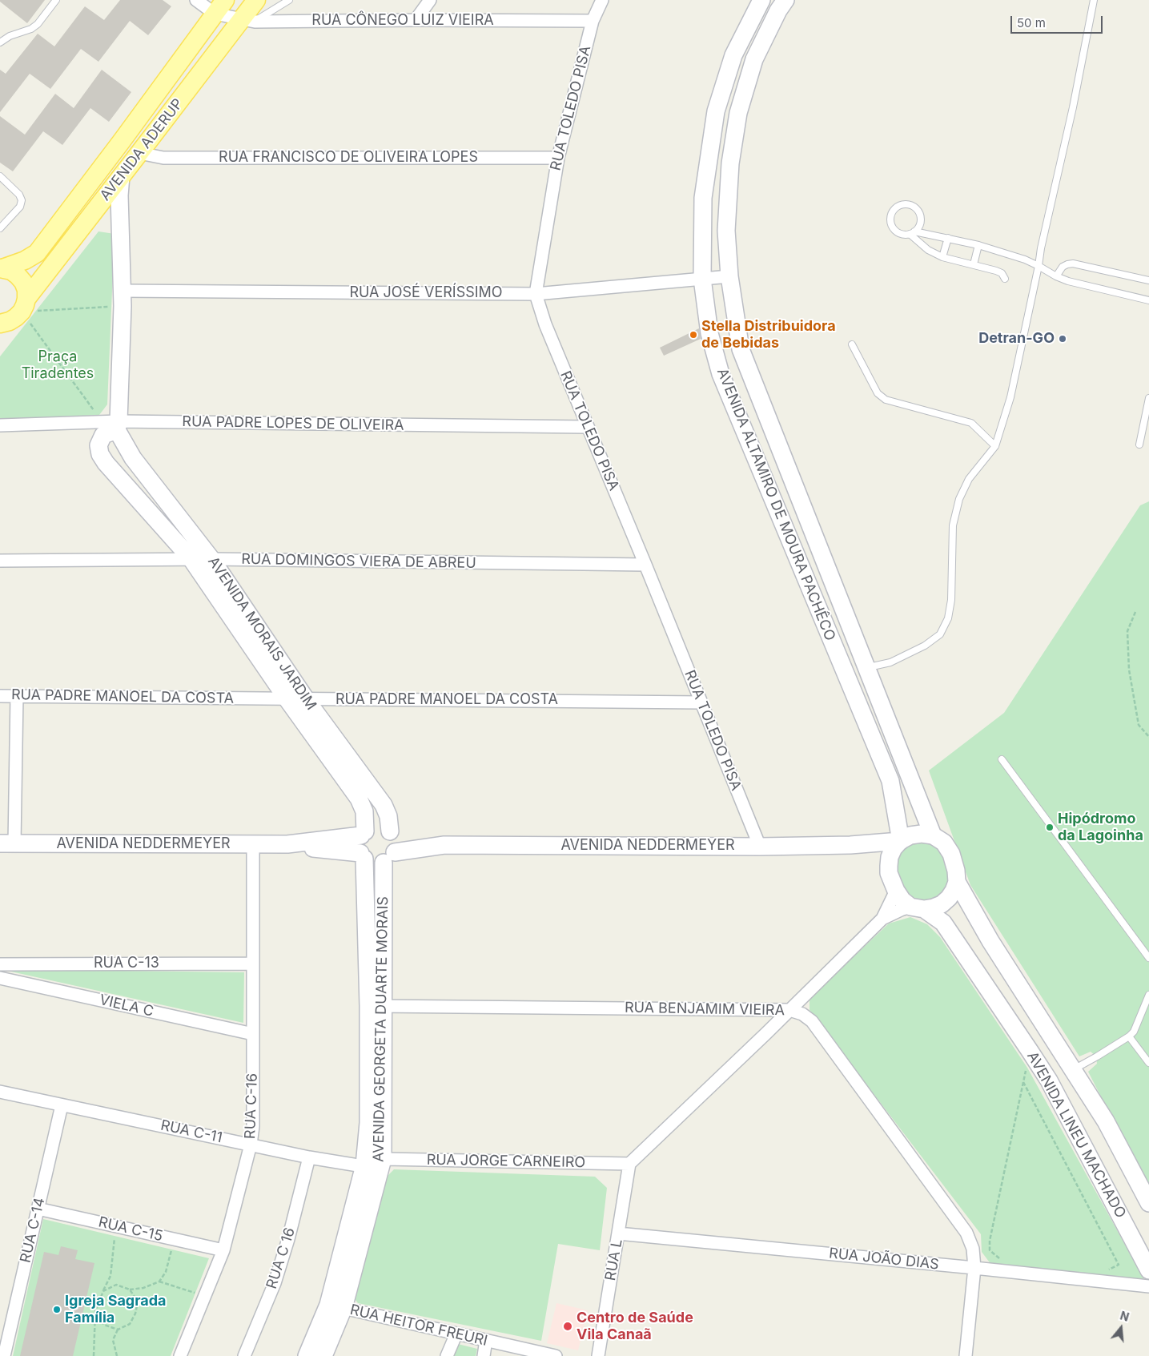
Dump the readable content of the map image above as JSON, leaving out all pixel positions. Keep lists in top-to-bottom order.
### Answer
{
  "streets": {
    "main road": [
      "AVENIDA ADERUP",
      "AVENIDA ALTAMIRO DE MOURA PACHÊCO",
      "AVENIDA MORAIS JARDIM",
      "AVENIDA NEDDERMEYER",
      "AVENIDA GEORGETA DUARTE MORAIS",
      "AVENIDA LINEU MACHADO"
    ],
    "street": [
      "RUA CÔNEGO LUIZ VIEIRA",
      "RUA TOLEDO PISA",
      "RUA FRANCISCO DE OLIVEIRA LOPES",
      "RUA JOSÉ VERÍSSIMO",
      "RUA PADRE LOPES DE OLIVEIRA",
      "RUA DOMINGOS VIERA DE ABREU",
      "RUA PADRE MANOEL DA COSTA",
      "RUA C-13",
      "VIELA C",
      "RUA BENJAMIM VIEIRA",
      "RUA C-16",
      "RUA C-11",
      "RUA JORGE CARNEIRO",
      "RUA C-15",
      "RUA C-14",
      "RUA C 16",
      "RUA JOÃO DIAS",
      "RUA L",
      "RUA HEITOR FREURI"
    ]
  },
  "crossings": [
    ["RUA CÔNEGO LUIZ VIEIRA", "RUA TOLEDO PISA"],
    ["RUA CÔNEGO LUIZ VIEIRA", "AVENIDA ADERUP"],
    ["RUA TOLEDO PISA", "RUA FRANCISCO DE OLIVEIRA LOPES"],
    ["RUA TOLEDO PISA", "RUA JOSÉ VERÍSSIMO"],
    ["RUA TOLEDO PISA", "RUA PADRE LOPES DE OLIVEIRA"],
    ["RUA TOLEDO PISA", "RUA DOMINGOS VIERA DE ABREU"],
    ["RUA TOLEDO PISA", "RUA PADRE MANOEL DA COSTA"],
    ["RUA TOLEDO PISA", "AVENIDA NEDDERMEYER"],
    ["AVENIDA ADERUP", "RUA FRANCISCO DE OLIVEIRA LOPES"],
    ["RUA JOSÉ VERÍSSIMO", "AVENIDA ALTAMIRO DE MOURA PACHÊCO"],
    ["RUA PADRE LOPES DE OLIVEIRA", "AVENIDA MORAIS JARDIM"],
    ["AVENIDA ALTAMIRO DE MOURA PACHÊCO", "AVENIDA NEDDERMEYER"],
    ["AVENIDA ALTAMIRO DE MOURA PACHÊCO", "AVENIDA LINEU MACHADO"],
    ["RUA DOMINGOS VIERA DE ABREU", "AVENIDA MORAIS JARDIM"],
    ["AVENIDA MORAIS JARDIM", "RUA PADRE MANOEL DA COSTA"],
    ["AVENIDA MORAIS JARDIM", "AVENIDA NEDDERMEYER"],
    ["AVENIDA MORAIS JARDIM", "AVENIDA GEORGETA DUARTE MORAIS"],
    ["AVENIDA NEDDERMEYER", "AVENIDA GEORGETA DUARTE MORAIS"],
    ["AVENIDA NEDDERMEYER", "RUA C-16"],
    ["AVENIDA NEDDERMEYER", "AVENIDA LINEU MACHADO"],
    ["RUA C-13", "RUA C-16"],
    ["VIELA C", "RUA C-16"],
    ["RUA BENJAMIM VIEIRA", "AVENIDA GEORGETA DUARTE MORAIS"],
    ["RUA BENJAMIM VIEIRA", "RUA JOÃO DIAS"],
    ["AVENIDA GEORGETA DUARTE MORAIS", "RUA C-11"],
    ["AVENIDA GEORGETA DUARTE MORAIS", "RUA JORGE CARNEIRO"],
    ["AVENIDA GEORGETA DUARTE MORAIS", "RUA HEITOR FREURI"],
    ["RUA C-16", "RUA C-11"],
    ["RUA C-16", "RUA C-15"],
    ["RUA C-11", "RUA JORGE CARNEIRO"],
    ["RUA C-11", "RUA C-14"],
    ["RUA C-11", "RUA C 16"],
    ["RUA JORGE CARNEIRO", "RUA L"],
    ["RUA C-15", "RUA C-14"],
    ["RUA JOÃO DIAS", "RUA L"]
  ],
  "parks": ["Praça Tiradentes"],
  "places": [
    "Stella Distribuidora de Bebidas",
    "Detran-GO",
    "Hipódromo da Lagoinha",
    "Igreja Sagrada Família",
    "Centro de Saúde Vila Canaã"
  ],
  "scale_bar": "50 m",
  "north": "top"
}
